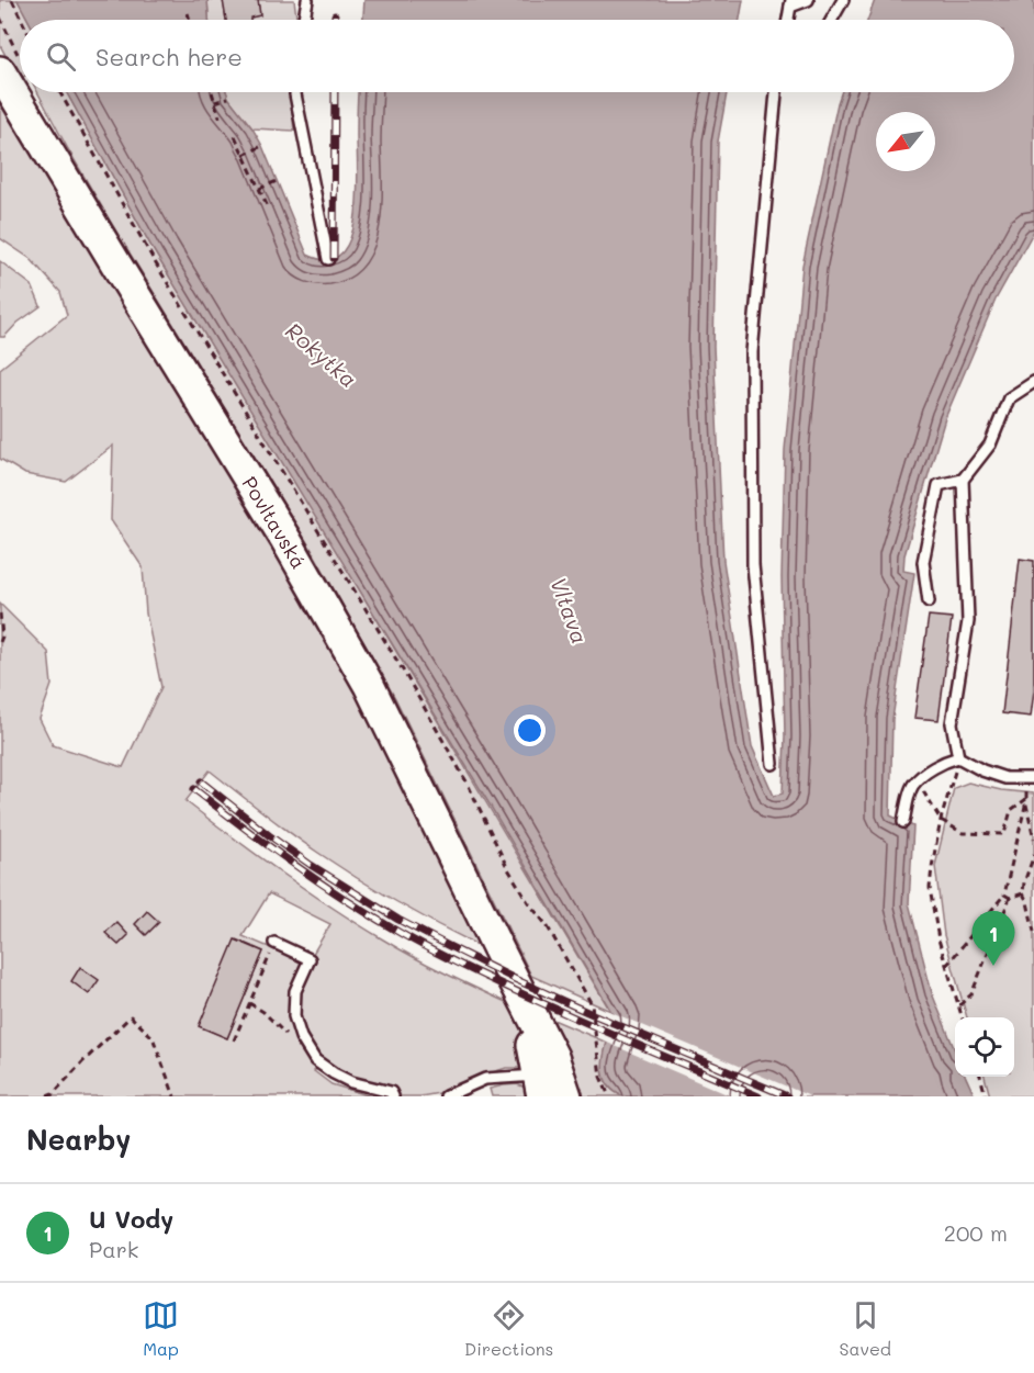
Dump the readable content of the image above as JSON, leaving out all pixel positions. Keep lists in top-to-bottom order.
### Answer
{
  "streets": {
    "main road": ["Povltavská"]
  },
  "water": ["Rokytka", "Vltava"],
  "north": "bottom left",
  "page": {
    "search": "Search here",
    "pins": "1",
    "heading": "Nearby",
    "list": [
      {
        "mark": "1",
        "name": "U Vody",
        "note": "Park",
        "value": "200 m"
      }
    ],
    "nav": ["Map", "Directions", "Saved"]
  }
}
